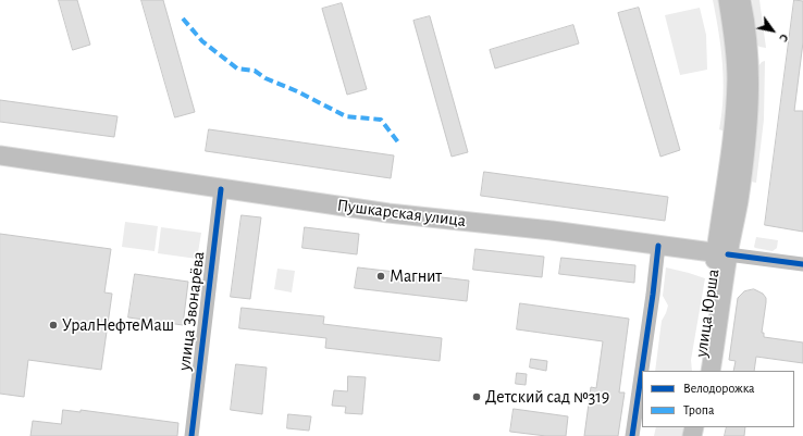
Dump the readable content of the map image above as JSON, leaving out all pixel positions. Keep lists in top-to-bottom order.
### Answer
{
  "streets": {
    "main road": ["Пушкарская улица", "улица Юрша"],
    "street": ["улица Звонарёва"]
  },
  "crossings": [
    ["Пушкарская улица", "улица Звонарёва"],
    ["Пушкарская улица", "улица Юрша"]
  ],
  "places": ["Магнит", "УралНефтеМаш", "Детский сад №319"],
  "legend": ["Велодорожка", "Тропа"],
  "north": "bottom right"
}
